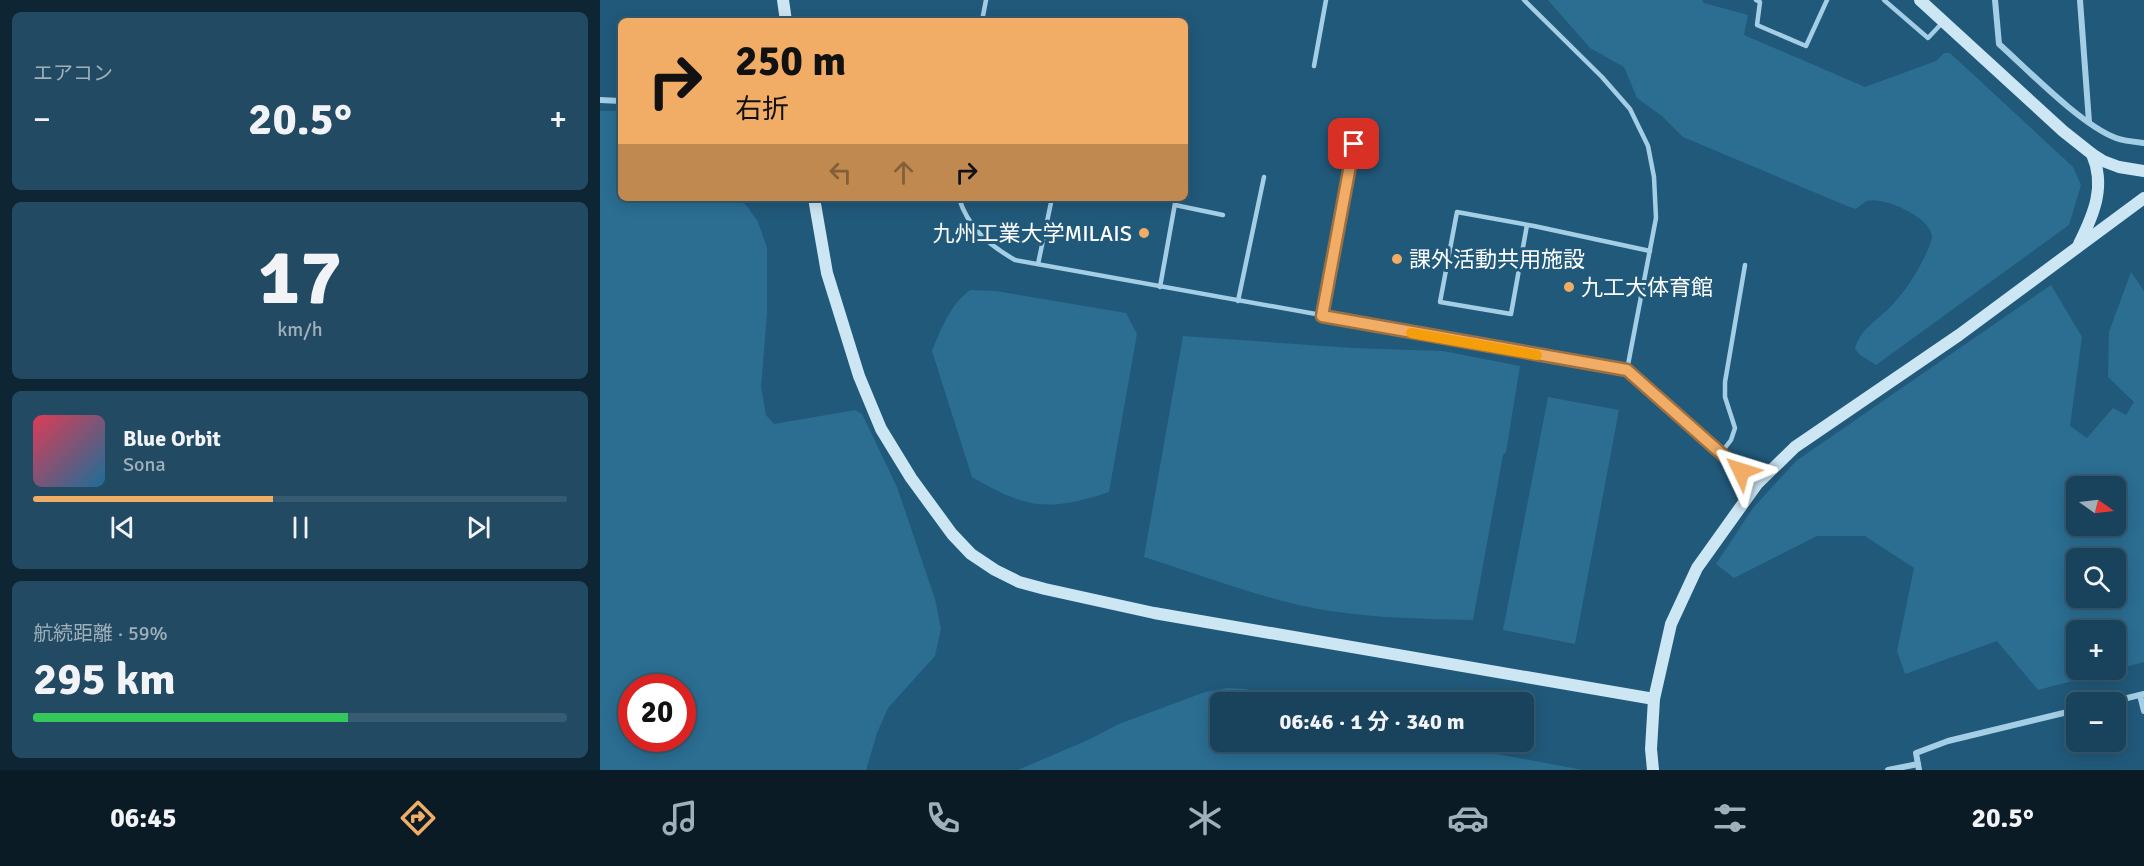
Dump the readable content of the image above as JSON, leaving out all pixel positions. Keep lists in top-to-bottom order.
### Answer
{
  "places": ["九州工業大学MILAIS", "課外活動共用施設", "九工大体育館"],
  "north": "right",
  "page": {
    "tile": [
      "エアコン",
      ["17", "km/h"],
      ["航続距離 · 59%", "295 km"]
    ],
    "turn": ["250 m", "右折"],
    "heat": ["−", "20.5°", "+"],
    "song": ["Blue Orbit", "Sona"],
    "map_buttons": ["+", "−"],
    "limit": "20",
    "trip": "06:46 · 1 分 · 340 m",
    "tabs": ["06:45", "20.5°"]
  }
}
